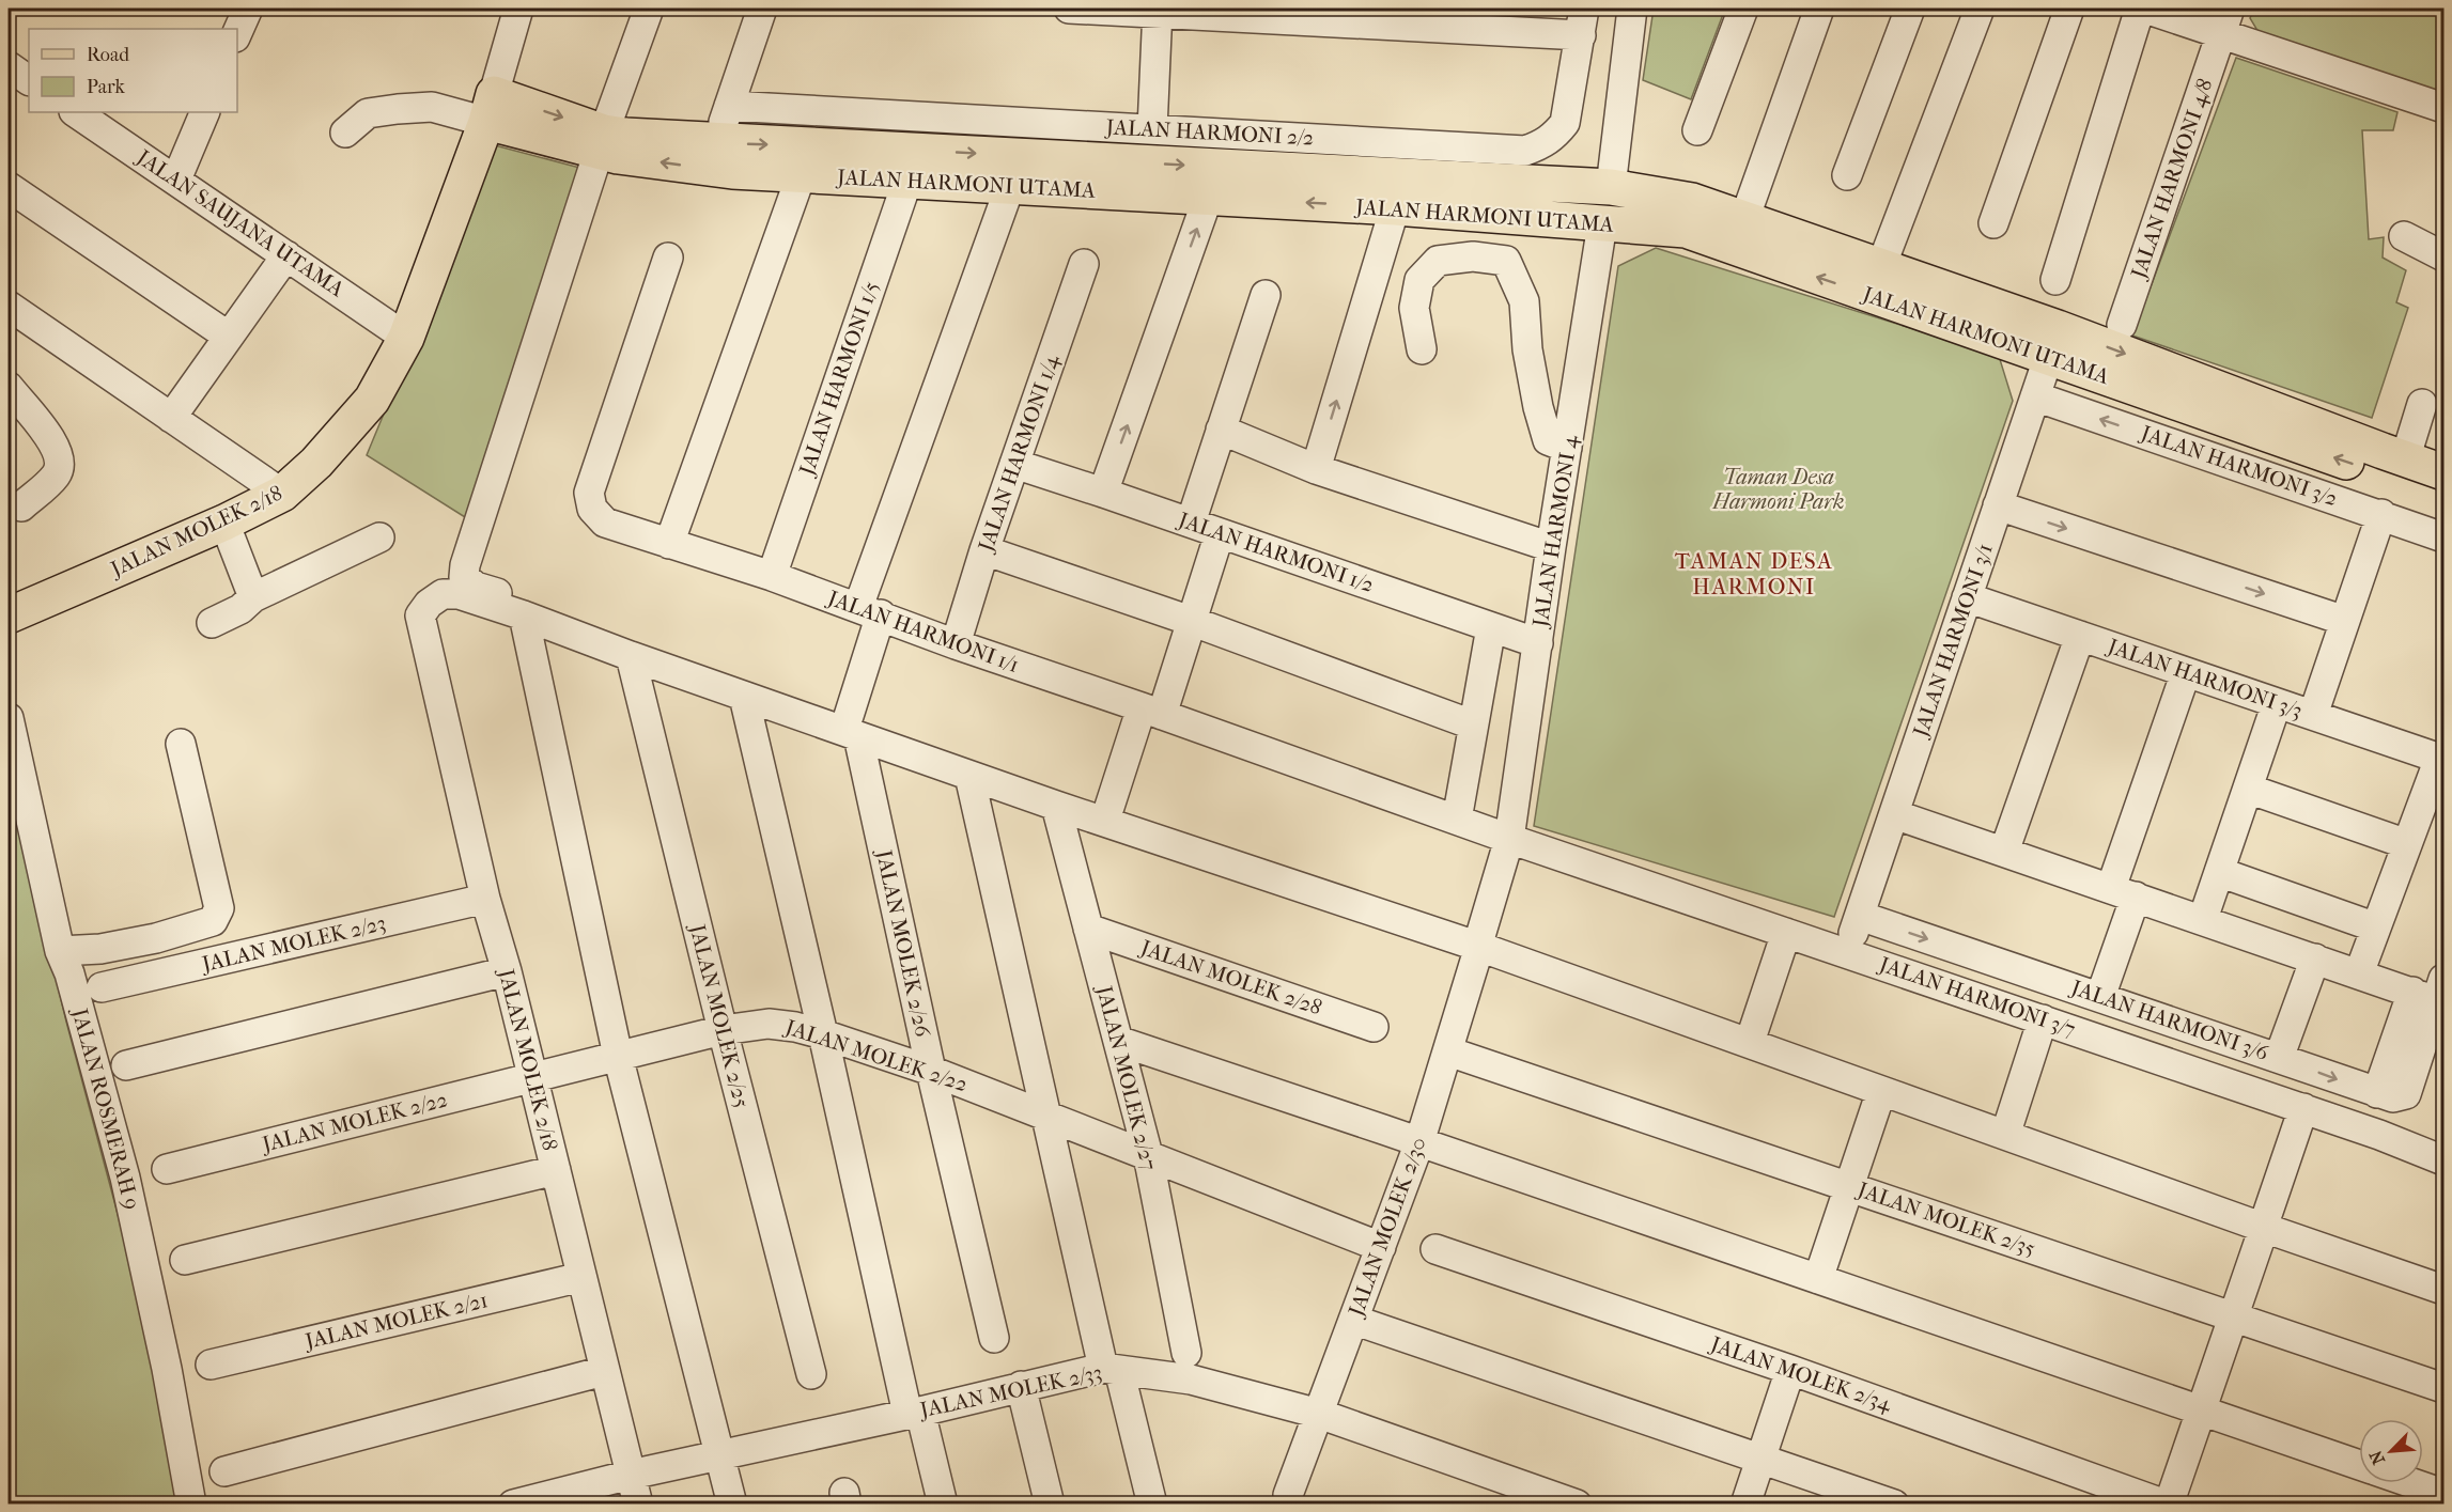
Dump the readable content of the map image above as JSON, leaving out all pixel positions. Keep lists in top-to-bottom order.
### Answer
{
  "streets": {
    "main road": ["JALAN HARMONI UTAMA", "JALAN MOLEK 2/18"],
    "street": [
      "JALAN HARMONI 2/2",
      "JALAN HARMONI 4/8",
      "JALAN SAUJANA UTAMA",
      "JALAN HARMONI 1/5",
      "JALAN HARMONI 1/4",
      "JALAN HARMONI 3/2",
      "JALAN HARMONI 4",
      "JALAN HARMONI 1/2",
      "JALAN HARMONI 1/1",
      "JALAN HARMONI 3/1",
      "JALAN HARMONI 3/3",
      "JALAN MOLEK 2/23",
      "JALAN MOLEK 2/26",
      "JALAN MOLEK 2/28",
      "JALAN HARMONI 3/7",
      "JALAN MOLEK 2/25",
      "JALAN HARMONI 3/6",
      "JALAN MOLEK 2/22",
      "JALAN MOLEK 2/27",
      "JALAN ROSMERAH 9",
      "JALAN MOLEK 2/35",
      "JALAN MOLEK 2/30",
      "JALAN MOLEK 2/21",
      "JALAN MOLEK 2/34",
      "JALAN MOLEK 2/33"
    ]
  },
  "crossings": [
    ["JALAN HARMONI UTAMA", "JALAN HARMONI 1/5"],
    ["JALAN HARMONI UTAMA", "JALAN MOLEK 2/18"],
    ["JALAN HARMONI UTAMA", "JALAN HARMONI 4"],
    ["JALAN HARMONI UTAMA", "JALAN HARMONI 3/1"],
    ["JALAN SAUJANA UTAMA", "JALAN MOLEK 2/18"],
    ["JALAN HARMONI 1/5", "JALAN HARMONI 1/1"],
    ["JALAN HARMONI 1/4", "JALAN HARMONI 1/2"],
    ["JALAN HARMONI 1/4", "JALAN HARMONI 1/1"],
    ["JALAN HARMONI 3/2", "JALAN HARMONI 3/1"],
    ["JALAN MOLEK 2/18", "JALAN MOLEK 2/23"],
    ["JALAN MOLEK 2/18", "JALAN MOLEK 2/22"],
    ["JALAN MOLEK 2/18", "JALAN MOLEK 2/21"],
    ["JALAN MOLEK 2/18", "JALAN MOLEK 2/33"],
    ["JALAN HARMONI 4", "JALAN HARMONI 1/2"],
    ["JALAN HARMONI 4", "JALAN HARMONI 1/1"],
    ["JALAN HARMONI 4", "JALAN HARMONI 3/7"],
    ["JALAN HARMONI 4", "JALAN MOLEK 2/30"],
    ["JALAN HARMONI 1/1", "JALAN HARMONI 3/7"],
    ["JALAN HARMONI 3/1", "JALAN HARMONI 3/3"],
    ["JALAN HARMONI 3/1", "JALAN HARMONI 3/7"],
    ["JALAN HARMONI 3/1", "JALAN HARMONI 3/6"],
    ["JALAN MOLEK 2/26", "JALAN MOLEK 2/22"],
    ["JALAN MOLEK 2/28", "JALAN MOLEK 2/27"],
    ["JALAN MOLEK 2/25", "JALAN MOLEK 2/22"],
    ["JALAN MOLEK 2/22", "JALAN MOLEK 2/27"],
    ["JALAN MOLEK 2/22", "JALAN MOLEK 2/30"],
    ["JALAN MOLEK 2/35", "JALAN MOLEK 2/30"],
    ["JALAN MOLEK 2/30", "JALAN MOLEK 2/33"]
  ],
  "districts": ["TAMAN DESA HARMONI"],
  "parks": ["Taman Desa Harmoni Park"],
  "legend": ["Road", "Park"],
  "north": "bottom left"
}
